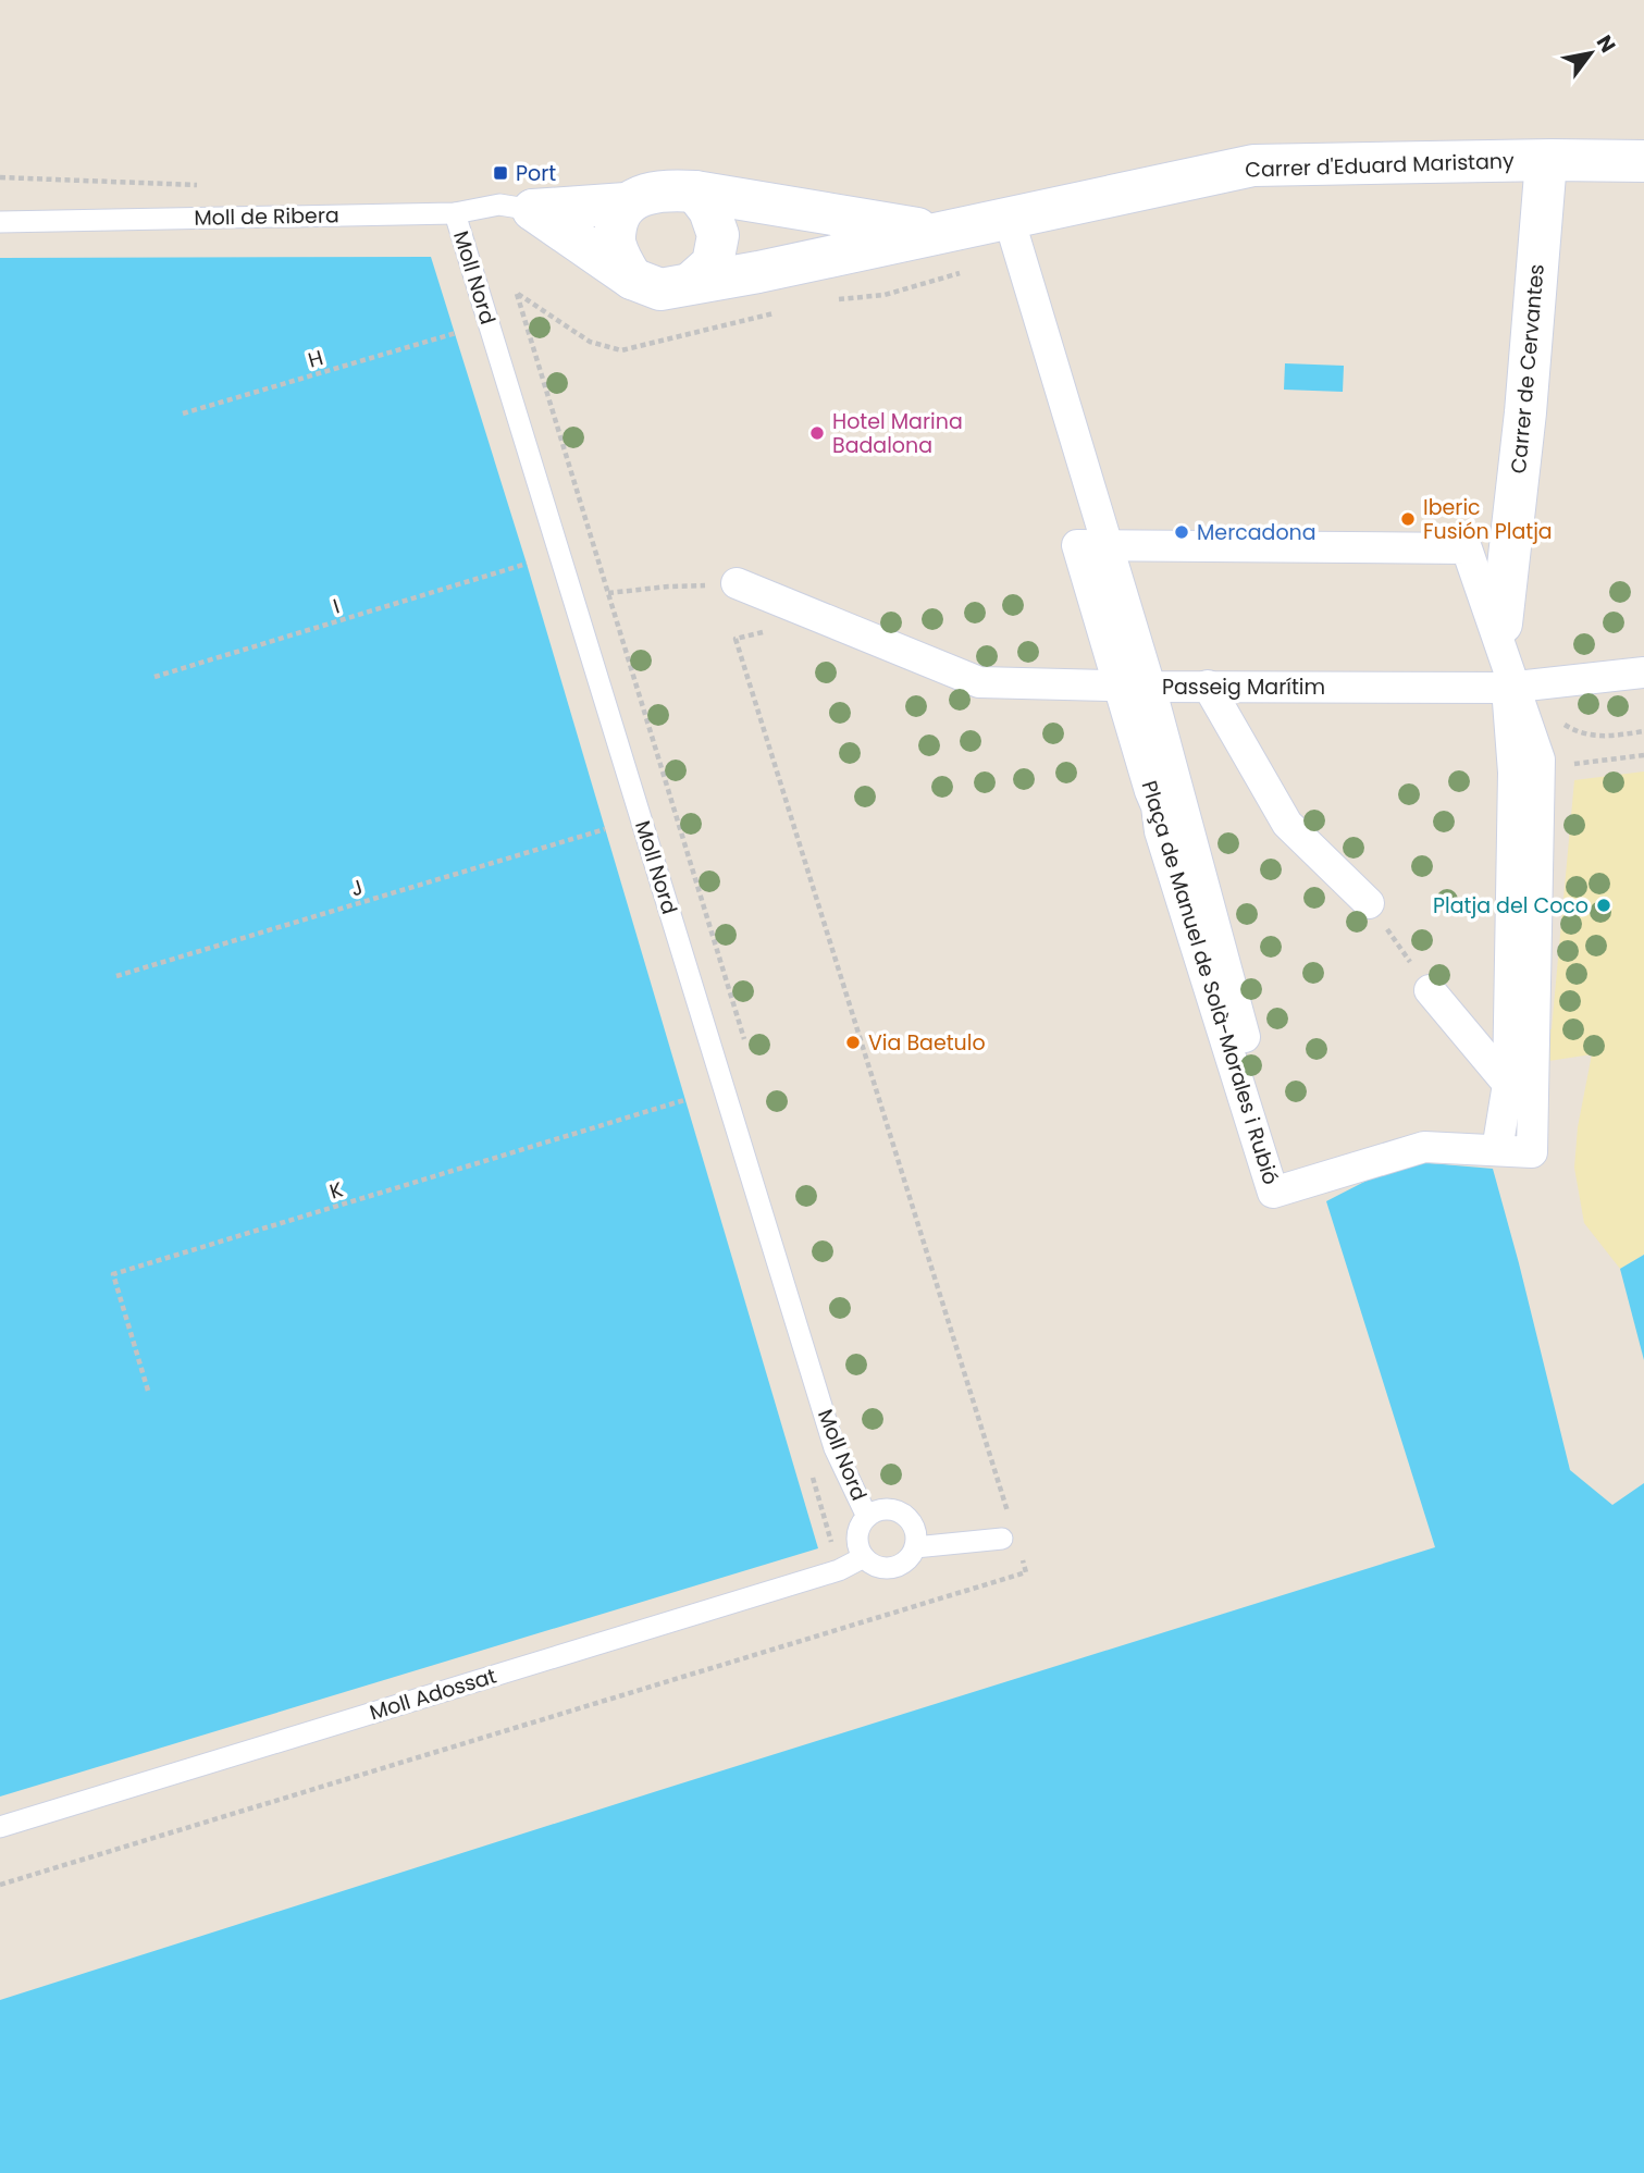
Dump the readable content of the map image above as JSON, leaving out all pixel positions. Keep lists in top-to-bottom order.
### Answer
{
  "streets": {
    "street": [
      "Carrer d'Eduard Maristany",
      "Carrer de Cervantes",
      "Passeig Marítim",
      "Plaça de Manuel de Solà-Morales i Rubió"
    ],
    "lane": ["Moll de Ribera", "Moll Nord", "Moll Adossat"],
    "path": [
      "H",
      "I",
      "J",
      "K"
    ]
  },
  "crossings": [
    ["Carrer d'Eduard Maristany", "Carrer de Cervantes"],
    ["Carrer d'Eduard Maristany", "Passeig Marítim"],
    ["Moll de Ribera", "Moll Nord"],
    ["Moll Nord", "Moll Adossat"],
    ["Carrer de Cervantes", "Plaça de Manuel de Solà-Morales i Rubió"],
    ["Passeig Marítim", "Plaça de Manuel de Solà-Morales i Rubió"]
  ],
  "places": {
    "transit": ["Port"],
    "other": [
      "Hotel Marina Badalona",
      "Iberic Fusión Platja",
      "Mercadona",
      "Platja del Coco",
      "Via Baetulo"
    ]
  },
  "north": "top right"
}
